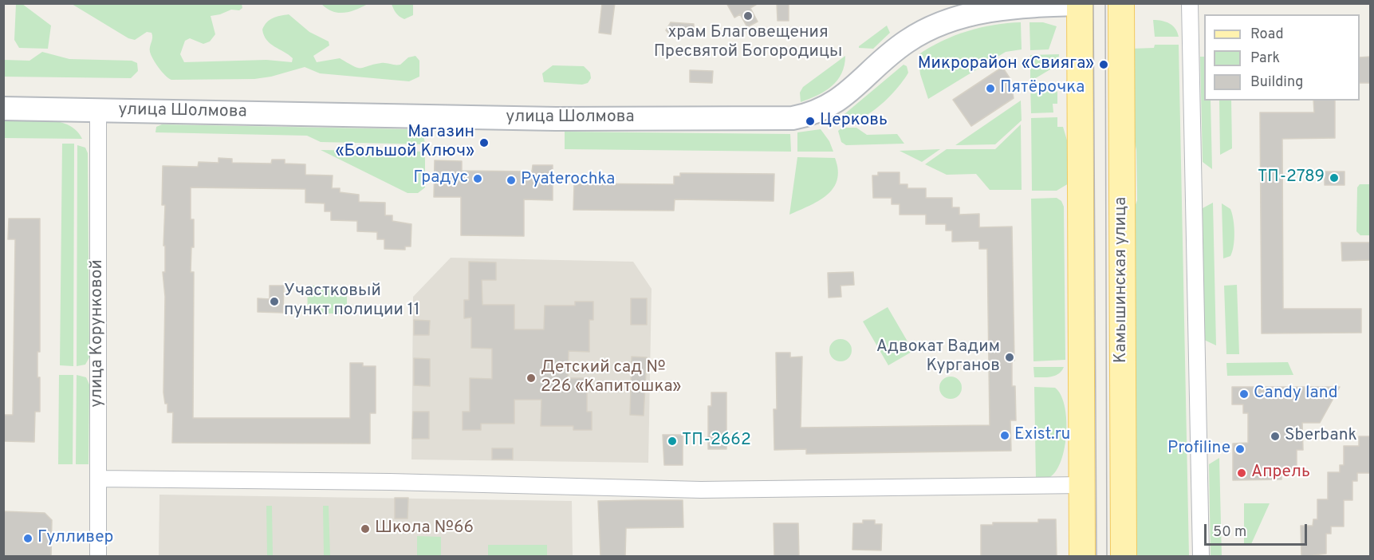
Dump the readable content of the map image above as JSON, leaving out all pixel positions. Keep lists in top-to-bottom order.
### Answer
{
  "streets": {
    "main road": ["улица Шолмова", "Камышинская улица"],
    "street": ["улица Корунковой"]
  },
  "crossings": [
    ["улица Шолмова", "улица Корунковой"]
  ],
  "places": [
    "храм Благовещения Пресвятой Богородицы",
    "Микрорайон «Свияга»",
    "Пятёрочка",
    "Церковь",
    "Магазин «Большой Ключ»",
    "ТП-2789",
    "Градус",
    "Pyaterochka",
    "Участковый пункт полиции 11",
    "Адвокат Вадим Курганов",
    "Детский сад № 226 «Капитошка»",
    "Candy land",
    "Exist.ru",
    "Sberbank",
    "ТП-2662",
    "Profiline",
    "Апрель",
    "Школа №66",
    "Гулливер"
  ],
  "legend": ["Road", "Park", "Building"],
  "scale_bar": "50 m"
}
